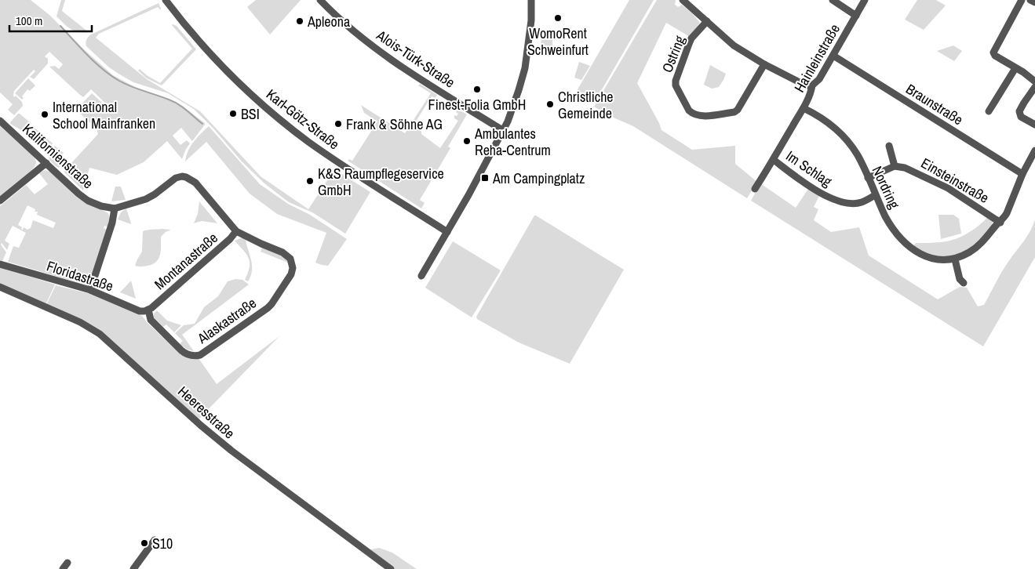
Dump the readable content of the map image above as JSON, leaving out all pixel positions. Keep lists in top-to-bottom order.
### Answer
{
  "streets": {
    "street": [
      "Ostring",
      "Hainleinstraße",
      "Alois-Türk-Straße",
      "Braunstraße",
      "Karl-Götz-Straße",
      "Kalifornienstraße",
      "Im Schlag",
      "Einsteinstraße",
      "Nordring",
      "Montanastraße",
      "Floridastraße",
      "Alaskastraße",
      "Heeresstraße"
    ]
  },
  "crossings": [
    ["Hainleinstraße", "Braunstraße"],
    ["Hainleinstraße", "Im Schlag"],
    ["Hainleinstraße", "Nordring"],
    ["Braunstraße", "Nordring"],
    ["Im Schlag", "Nordring"],
    ["Einsteinstraße", "Nordring"],
    ["Montanastraße", "Floridastraße"],
    ["Montanastraße", "Alaskastraße"],
    ["Floridastraße", "Alaskastraße"]
  ],
  "places": {
    "other": [
      "WomoRent Schweinfurt",
      "Apleona",
      "Finest-Folia GmbH",
      "Christliche Gemeinde",
      "BSI",
      "International School Mainfranken",
      "Frank & Söhne AG",
      "Ambulantes Reha-Centrum",
      "K&S Raumpflegeservice GmbH",
      "S10"
    ],
    "transit": ["Am Campingplatz"]
  },
  "scale_bar": "100 m"
}
